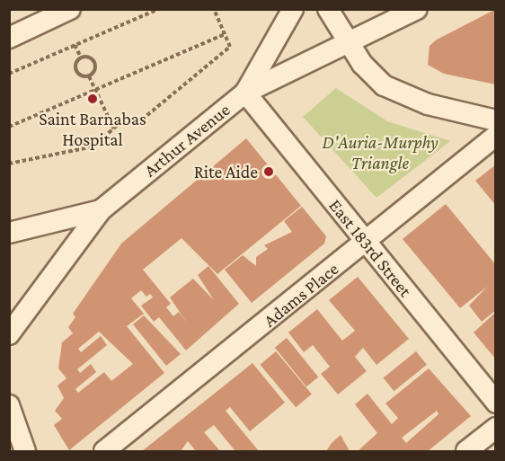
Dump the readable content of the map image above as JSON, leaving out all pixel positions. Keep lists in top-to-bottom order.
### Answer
{
  "streets": {
    "street": ["Arthur Avenue", "East 183rd Street", "Adams Place"]
  },
  "crossings": [
    ["Arthur Avenue", "East 183rd Street"],
    ["East 183rd Street", "Adams Place"]
  ],
  "parks": ["D'Auria-Murphy Triangle"],
  "places": ["Saint Barnabas Hospital", "Rite Aide"]
}
